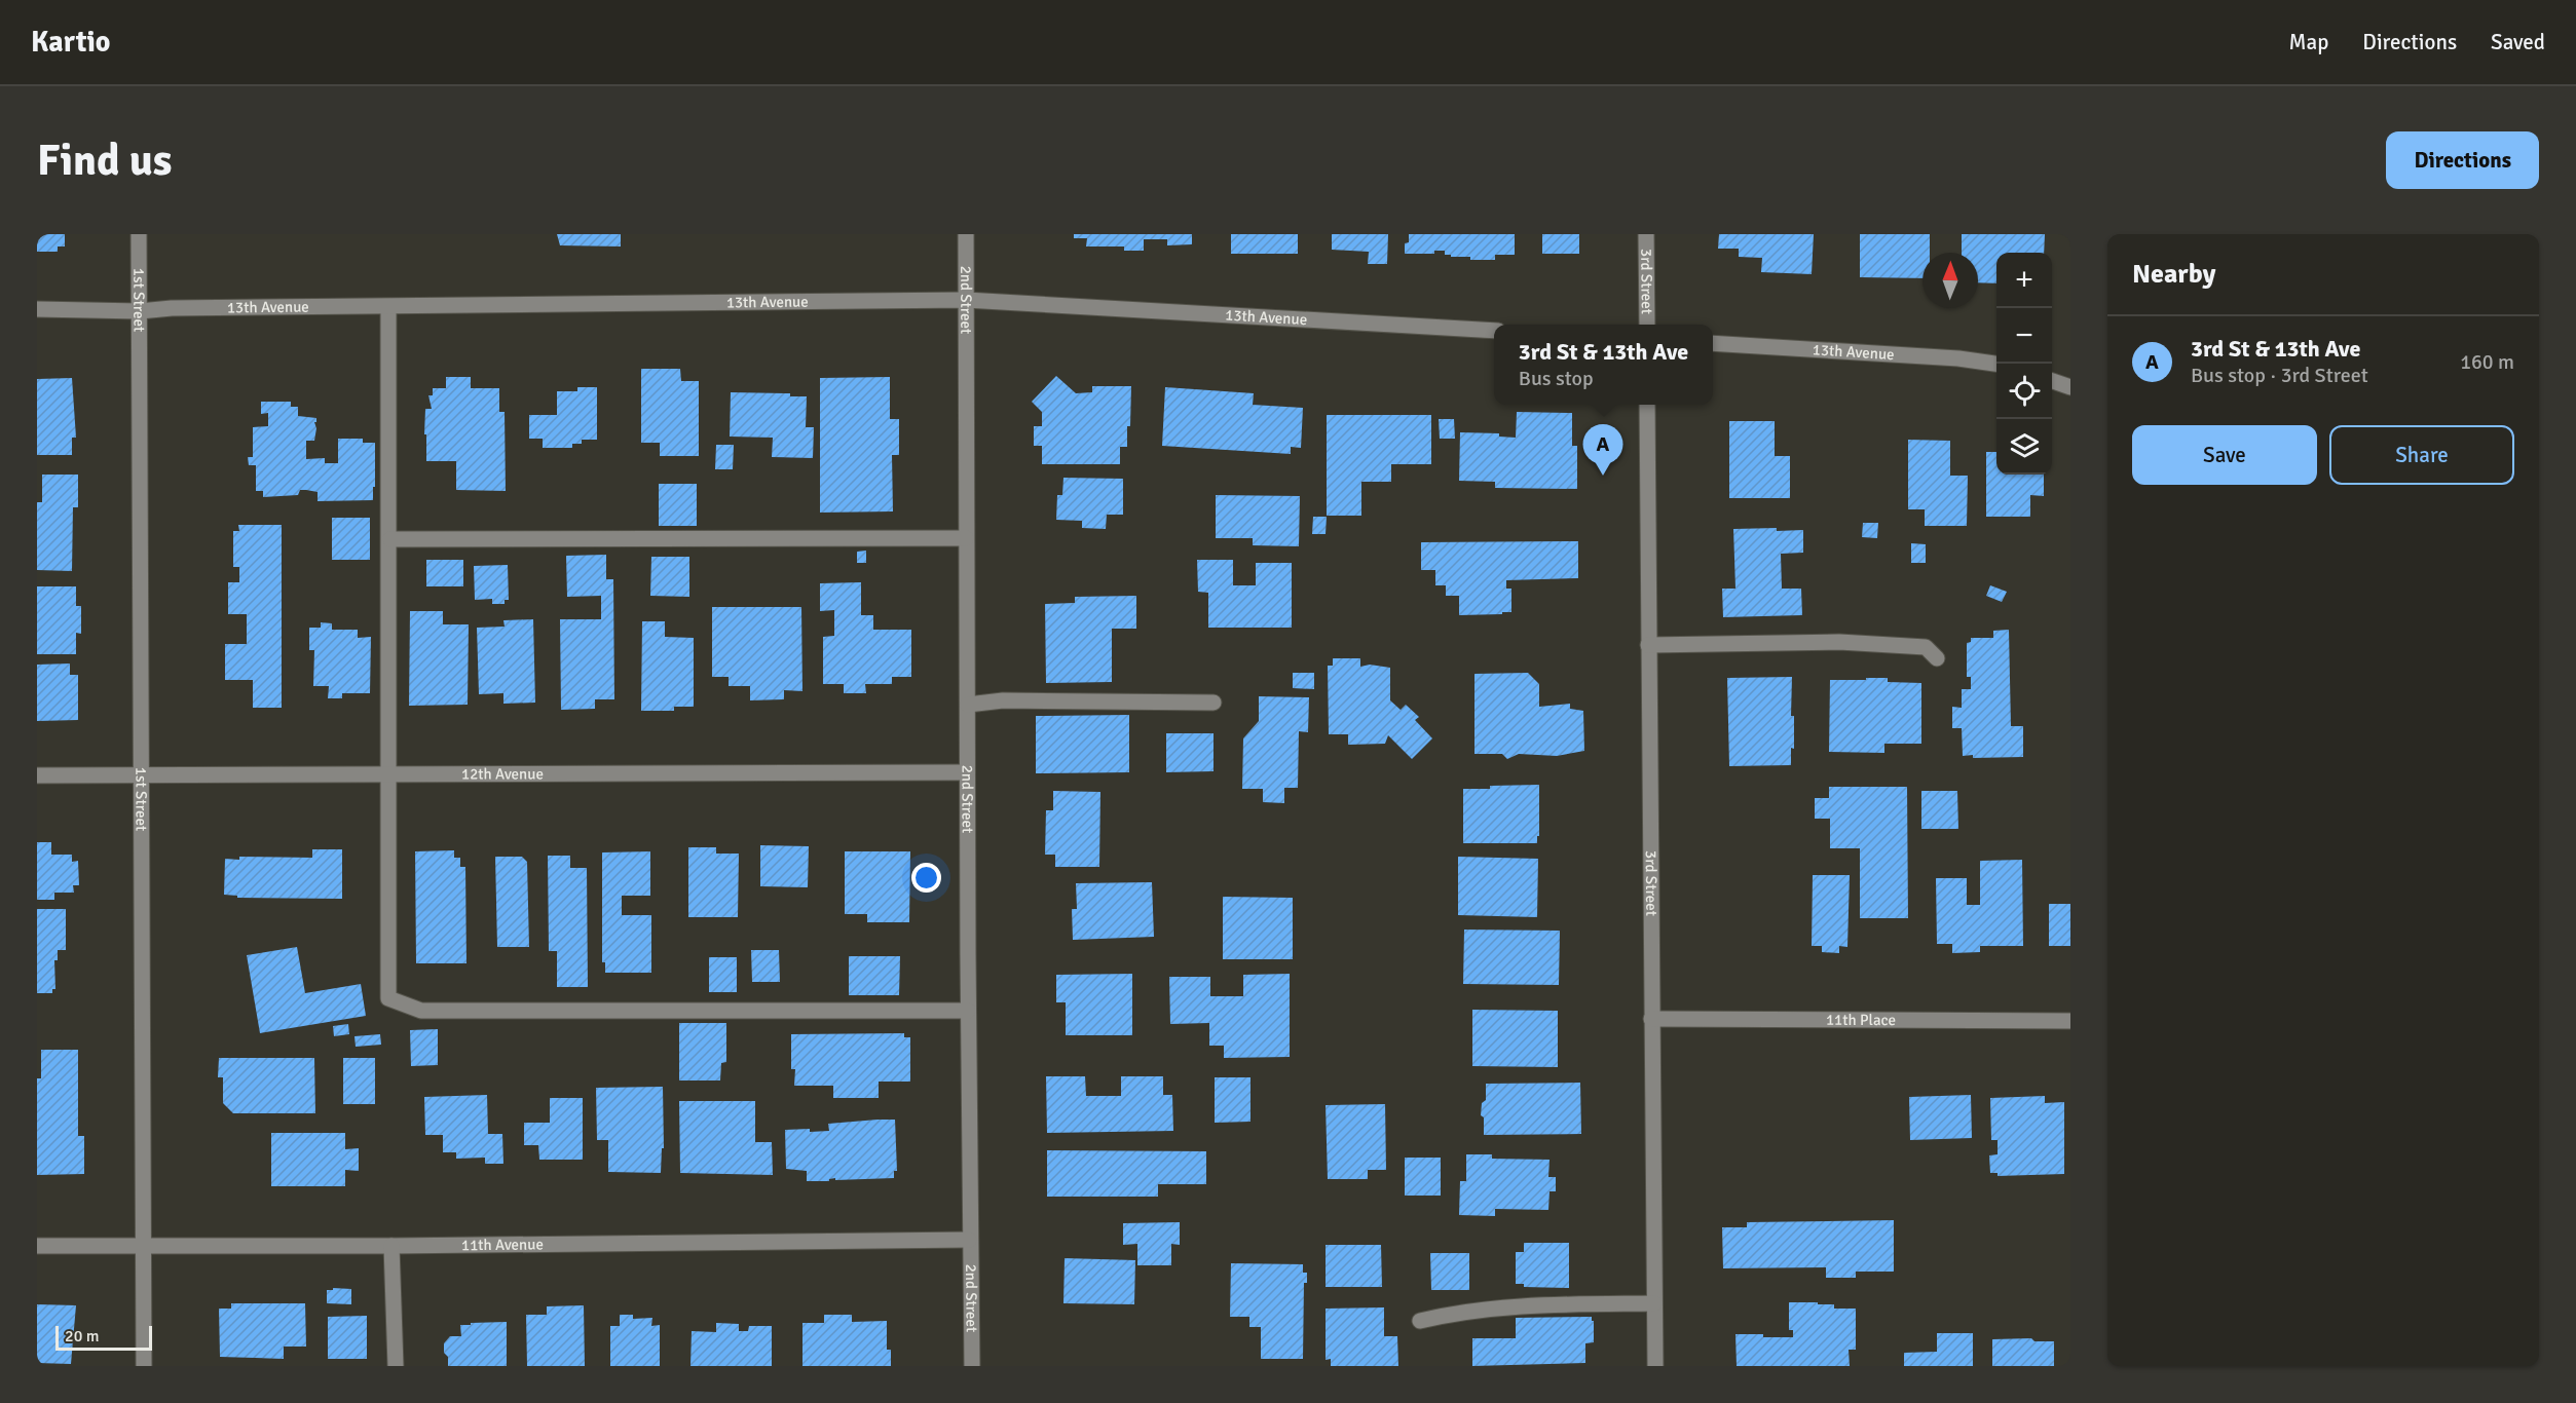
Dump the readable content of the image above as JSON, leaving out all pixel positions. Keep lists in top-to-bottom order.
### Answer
{
  "streets": {
    "street": [
      "3rd Street",
      "1st Street",
      "2nd Street",
      "13th Avenue",
      "12th Avenue",
      "11th Place",
      "11th Avenue"
    ]
  },
  "crossings": [
    ["3rd Street", "11th Place"],
    ["1st Street", "13th Avenue"],
    ["1st Street", "12th Avenue"],
    ["1st Street", "11th Avenue"],
    ["2nd Street", "13th Avenue"],
    ["2nd Street", "12th Avenue"],
    ["2nd Street", "11th Avenue"]
  ],
  "scale_bar": "20 m",
  "north": "top",
  "page": {
    "header": "Kartio",
    "nav": ["Map", "Directions", "Saved"],
    "buttons": [
      "Directions",
      ["Save", "Share"]
    ],
    "title": "Find us",
    "heading": "Nearby",
    "map_buttons": ["+", "−"],
    "list": [
      {
        "mark": "A",
        "name": "3rd St & 13th Ave",
        "note": "Bus stop · 3rd Street",
        "value": "160 m"
      }
    ],
    "popup": ["3rd St & 13th Ave", "Bus stop"],
    "pins": "A",
    "scale": "20 m"
  }
}
